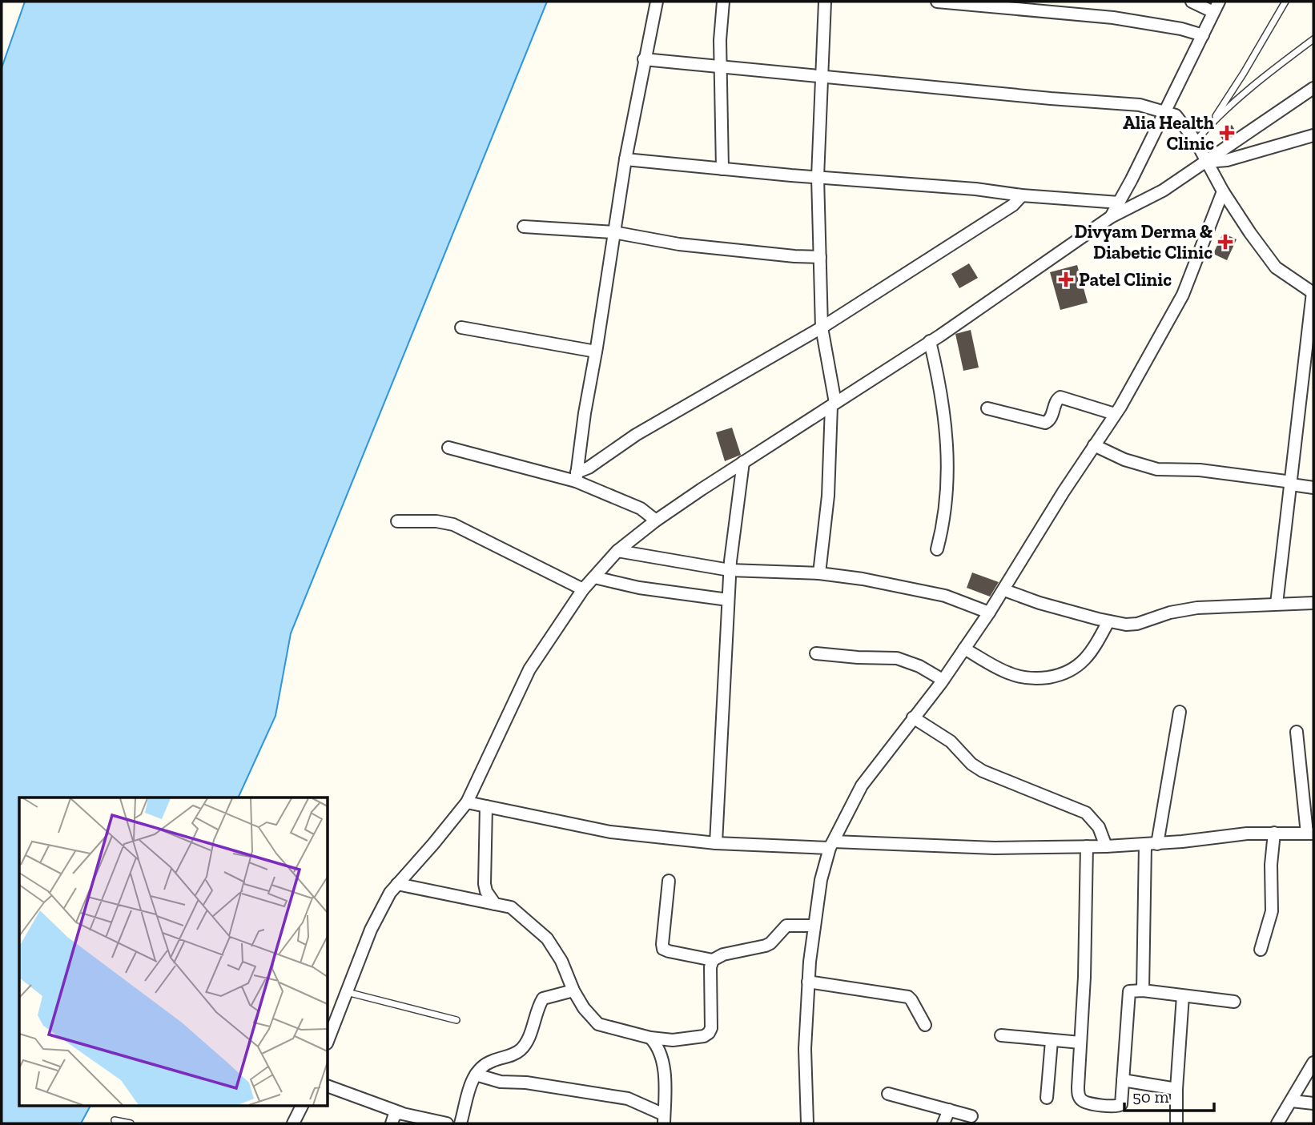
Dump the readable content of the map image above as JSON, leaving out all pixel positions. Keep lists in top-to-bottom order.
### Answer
{
  "places": {
    "health": ["Alia Health Clinic", "Divyam Derma & Diabetic Clinic", "Patel Clinic"]
  },
  "scale_bar": "50 m"
}
